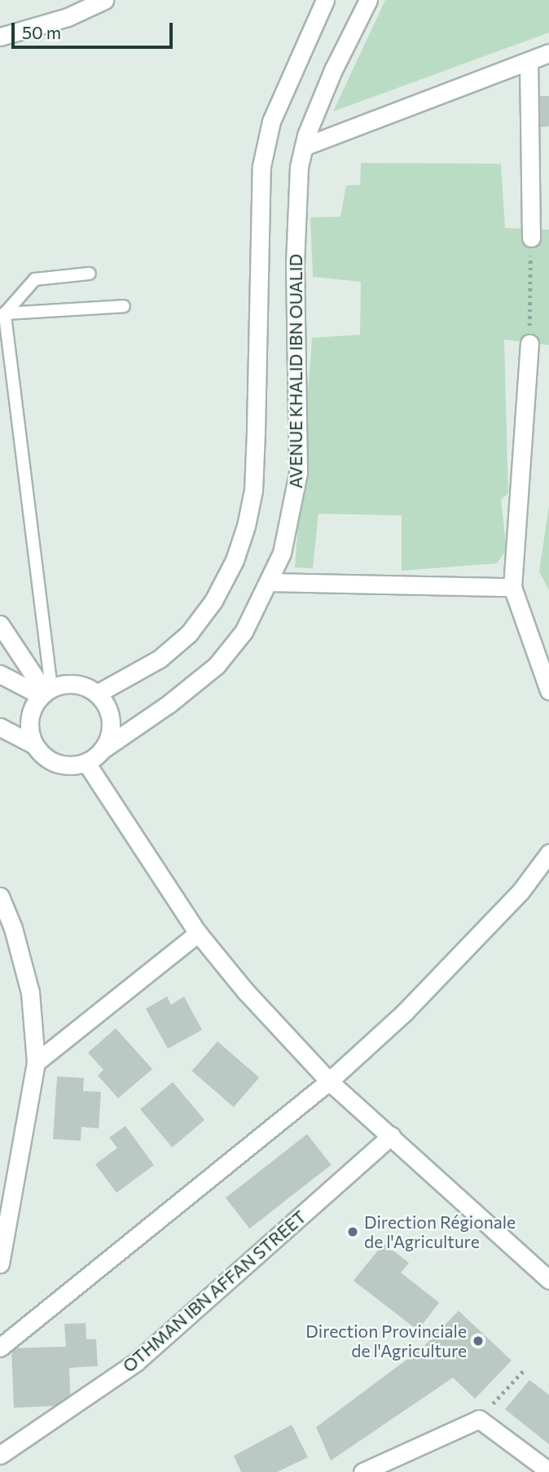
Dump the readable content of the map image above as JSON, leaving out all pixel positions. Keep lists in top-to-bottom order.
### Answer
{
  "streets": {
    "street": ["AVENUE KHALID IBN OUALID", "OTHMAN IBN AFFAN STREET"]
  },
  "places": ["Direction Régionale de l'Agriculture", "Direction Provinciale de l'Agriculture"],
  "scale_bar": "50 m"
}
